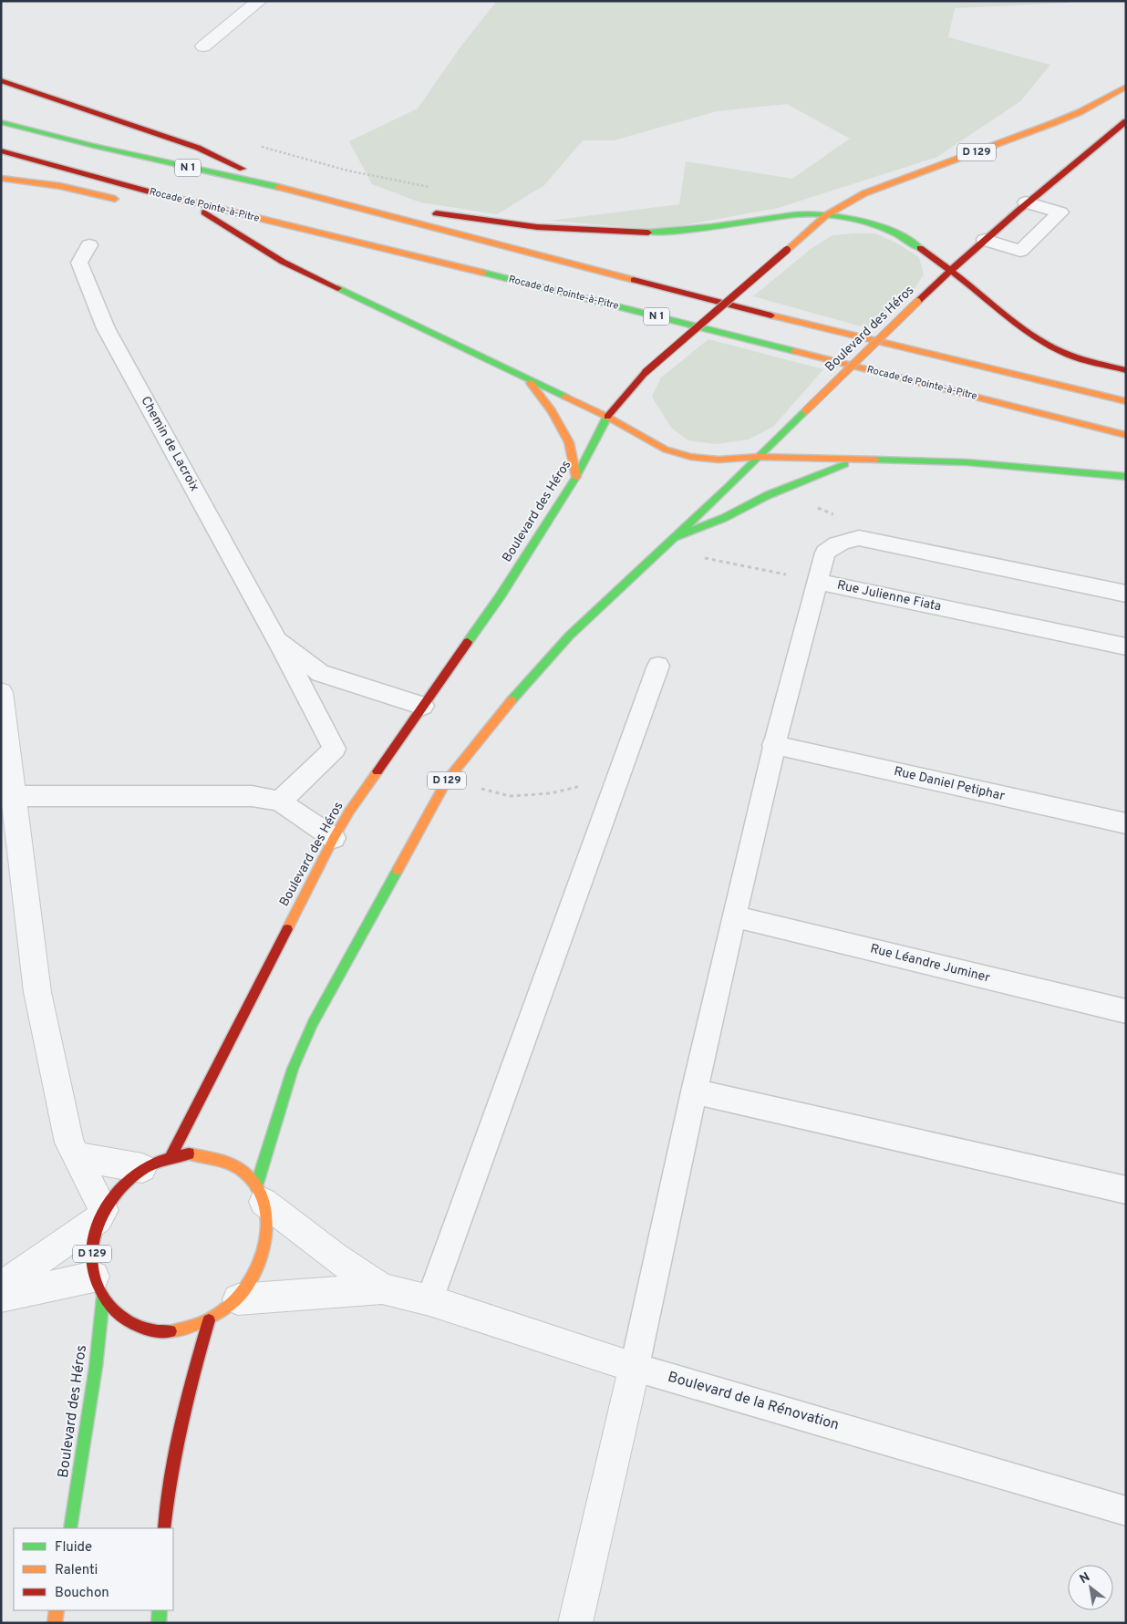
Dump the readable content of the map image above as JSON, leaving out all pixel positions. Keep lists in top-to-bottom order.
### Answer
{
  "streets": {
    "main road": [
      "D 129",
      "N 1",
      "Rocade de Pointe-à-Pitre",
      "Boulevard des Héros"
    ],
    "street": ["Boulevard de la Rénovation"],
    "lane": [
      "Chemin de Lacroix",
      "Rue Julienne Fiata",
      "Rue Daniel Petiphar",
      "Rue Léandre Juminer"
    ]
  },
  "crossings": [
    ["D 129", "Boulevard des Héros"],
    ["D 129", "Boulevard de la Rénovation"],
    ["Boulevard des Héros", "Chemin de Lacroix"],
    ["Boulevard des Héros", "Boulevard de la Rénovation"]
  ],
  "legend": ["Fluide", "Ralenti", "Bouchon"],
  "north": "top left"
}
